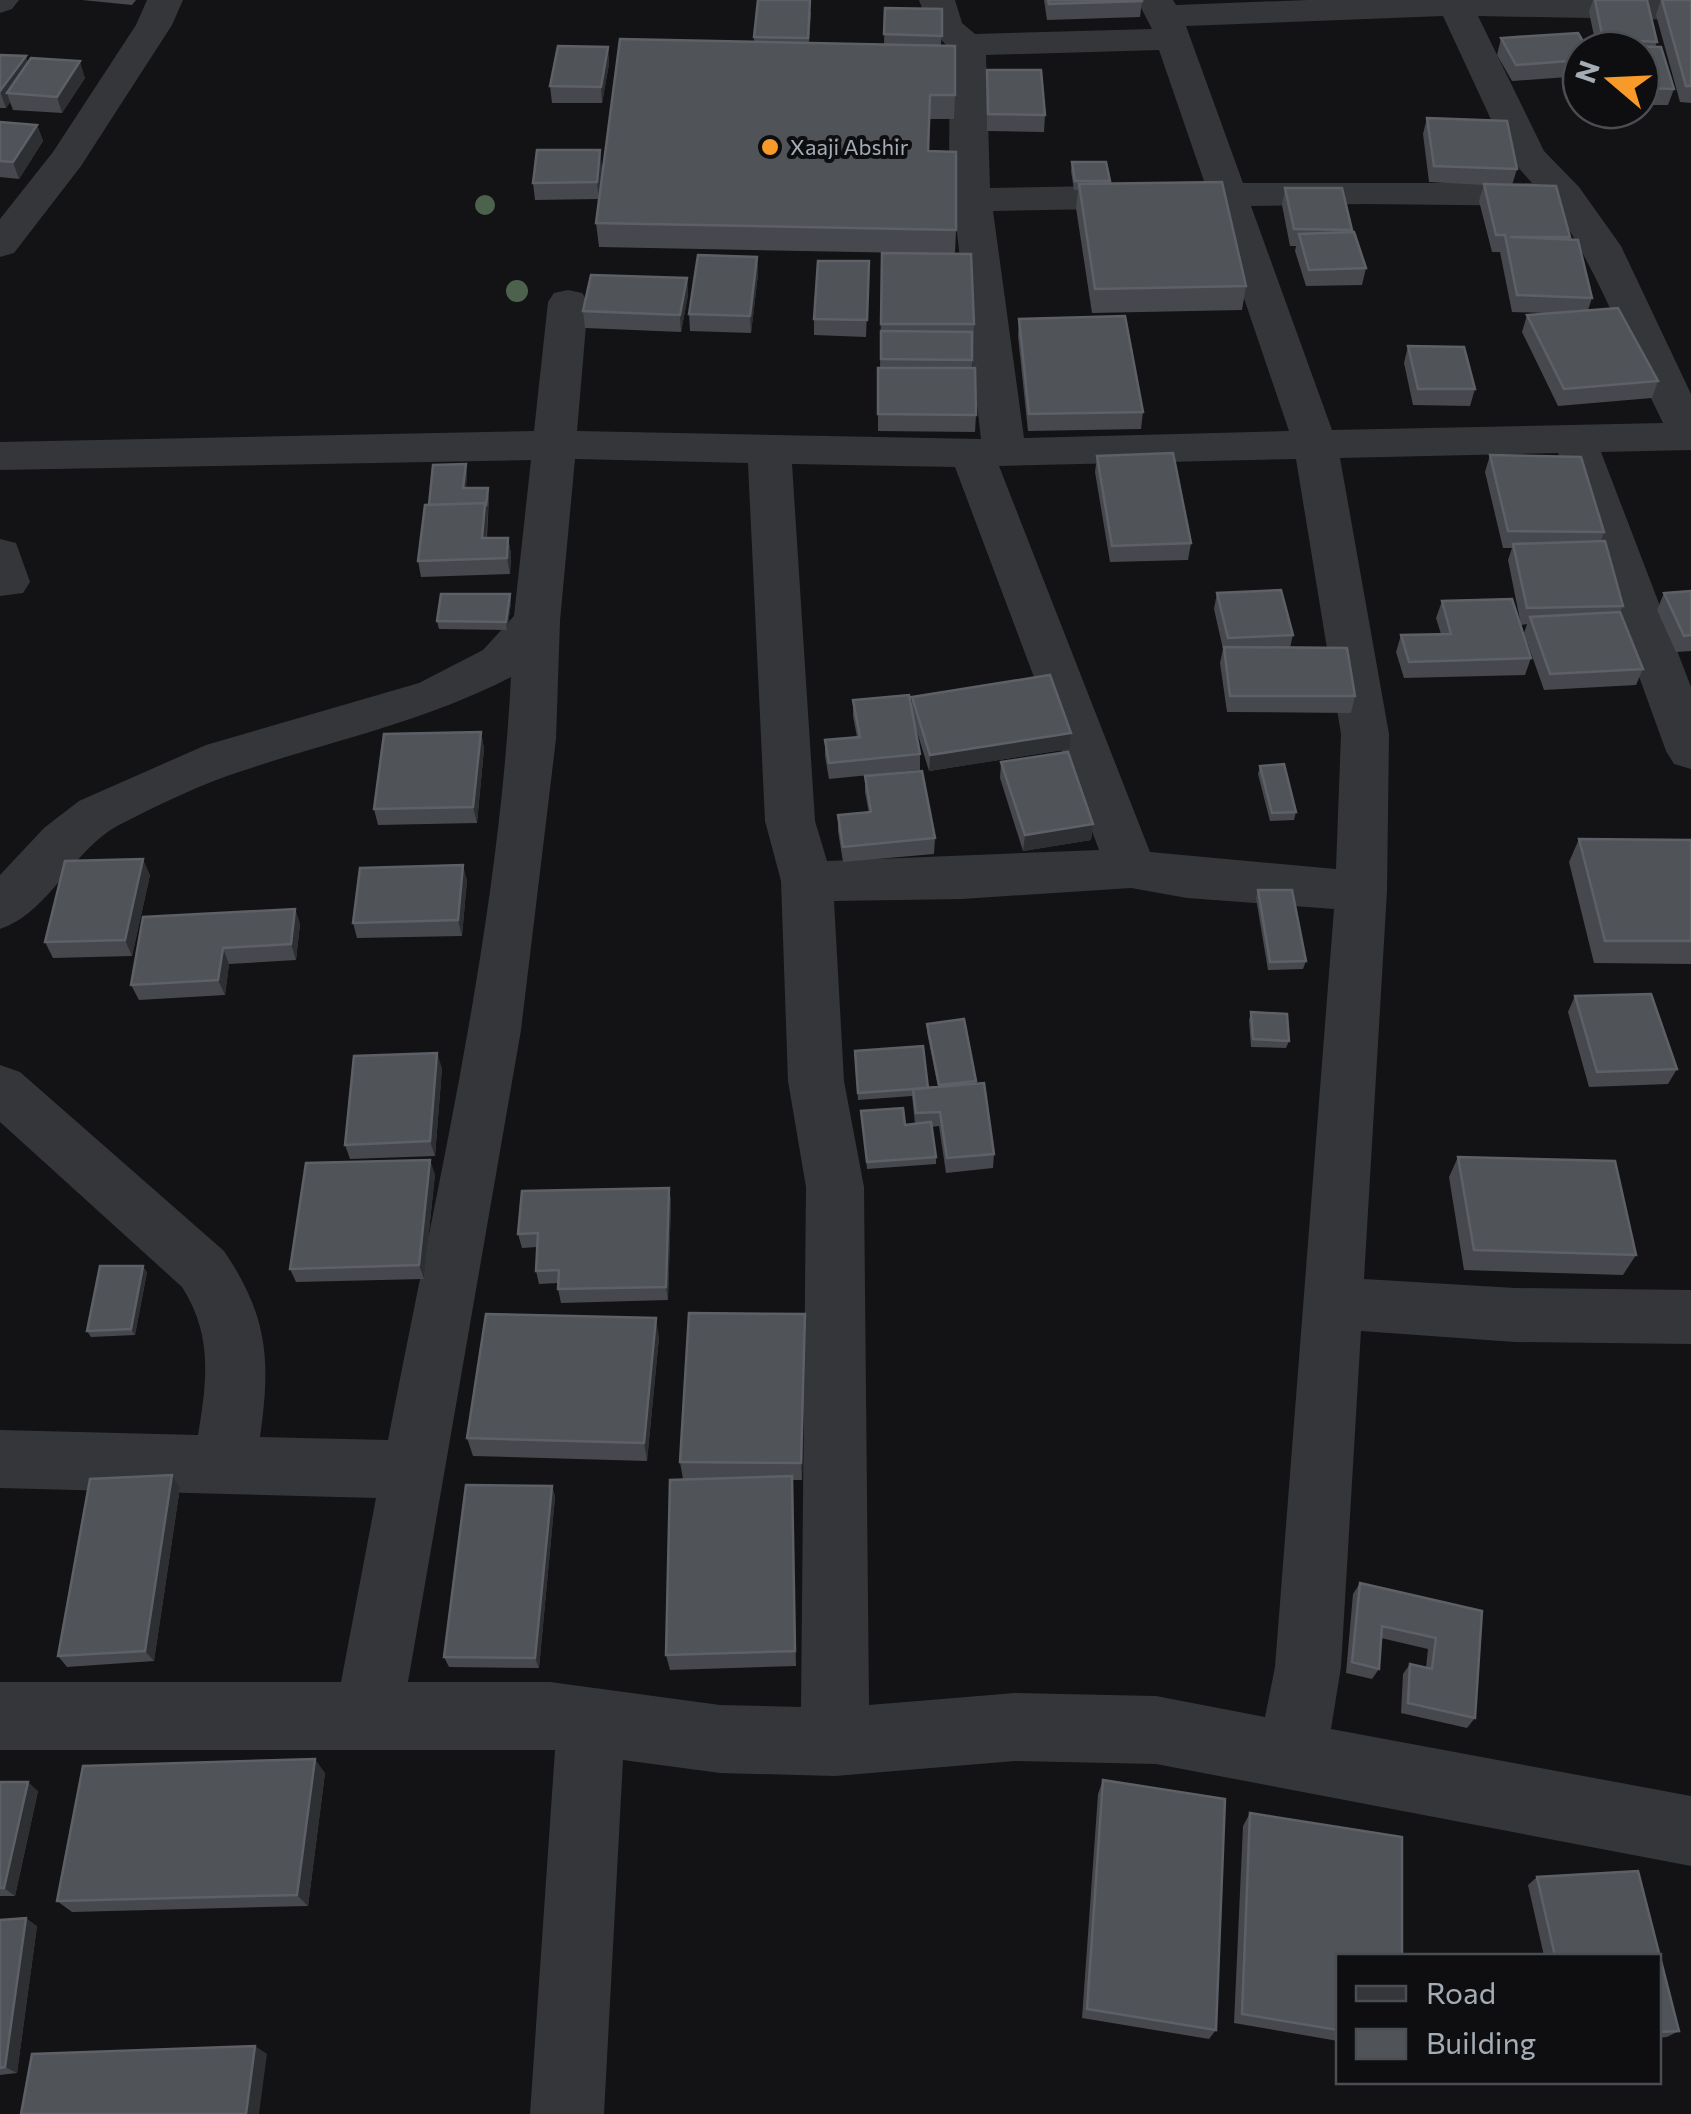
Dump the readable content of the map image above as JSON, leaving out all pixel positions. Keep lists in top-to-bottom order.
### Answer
{
  "places": ["Xaaji Abshir"],
  "legend": ["Road", "Building"],
  "north": "left"
}
